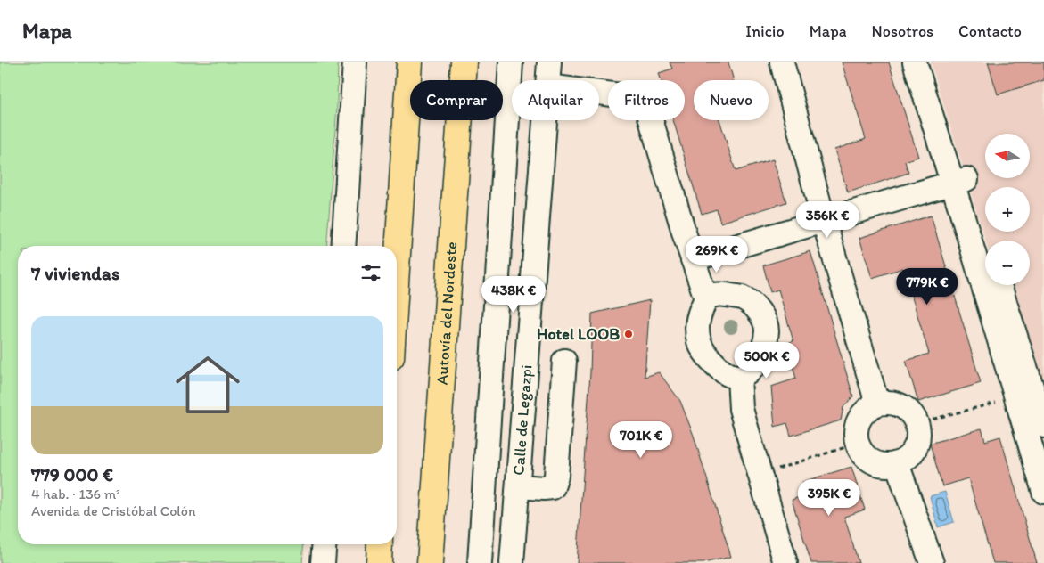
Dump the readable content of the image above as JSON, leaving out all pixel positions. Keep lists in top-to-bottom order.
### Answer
{
  "streets": {
    "highway": ["Autovía del Nordeste"],
    "street": ["Calle de Legazpi"]
  },
  "places": ["Hotel LOOB"],
  "north": "left",
  "page": {
    "header": "Mapa",
    "nav": [
      "Inicio",
      "Mapa",
      "Nosotros",
      "Contacto"
    ],
    "chip": [
      "Comprar",
      "Alquilar",
      "Filtros",
      "Nuevo"
    ],
    "map_buttons": ["+", "−"],
    "price": [
      "356K €",
      "269K €",
      "779K €",
      "438K €",
      "500K €",
      "701K €",
      "395K €"
    ],
    "heading": "7 viviendas",
    "list": [
      {
        "name": "779 000 €",
        "note": "4 hab. · 136 m² · Avenida de Cristóbal Colón"
      }
    ]
  }
}
